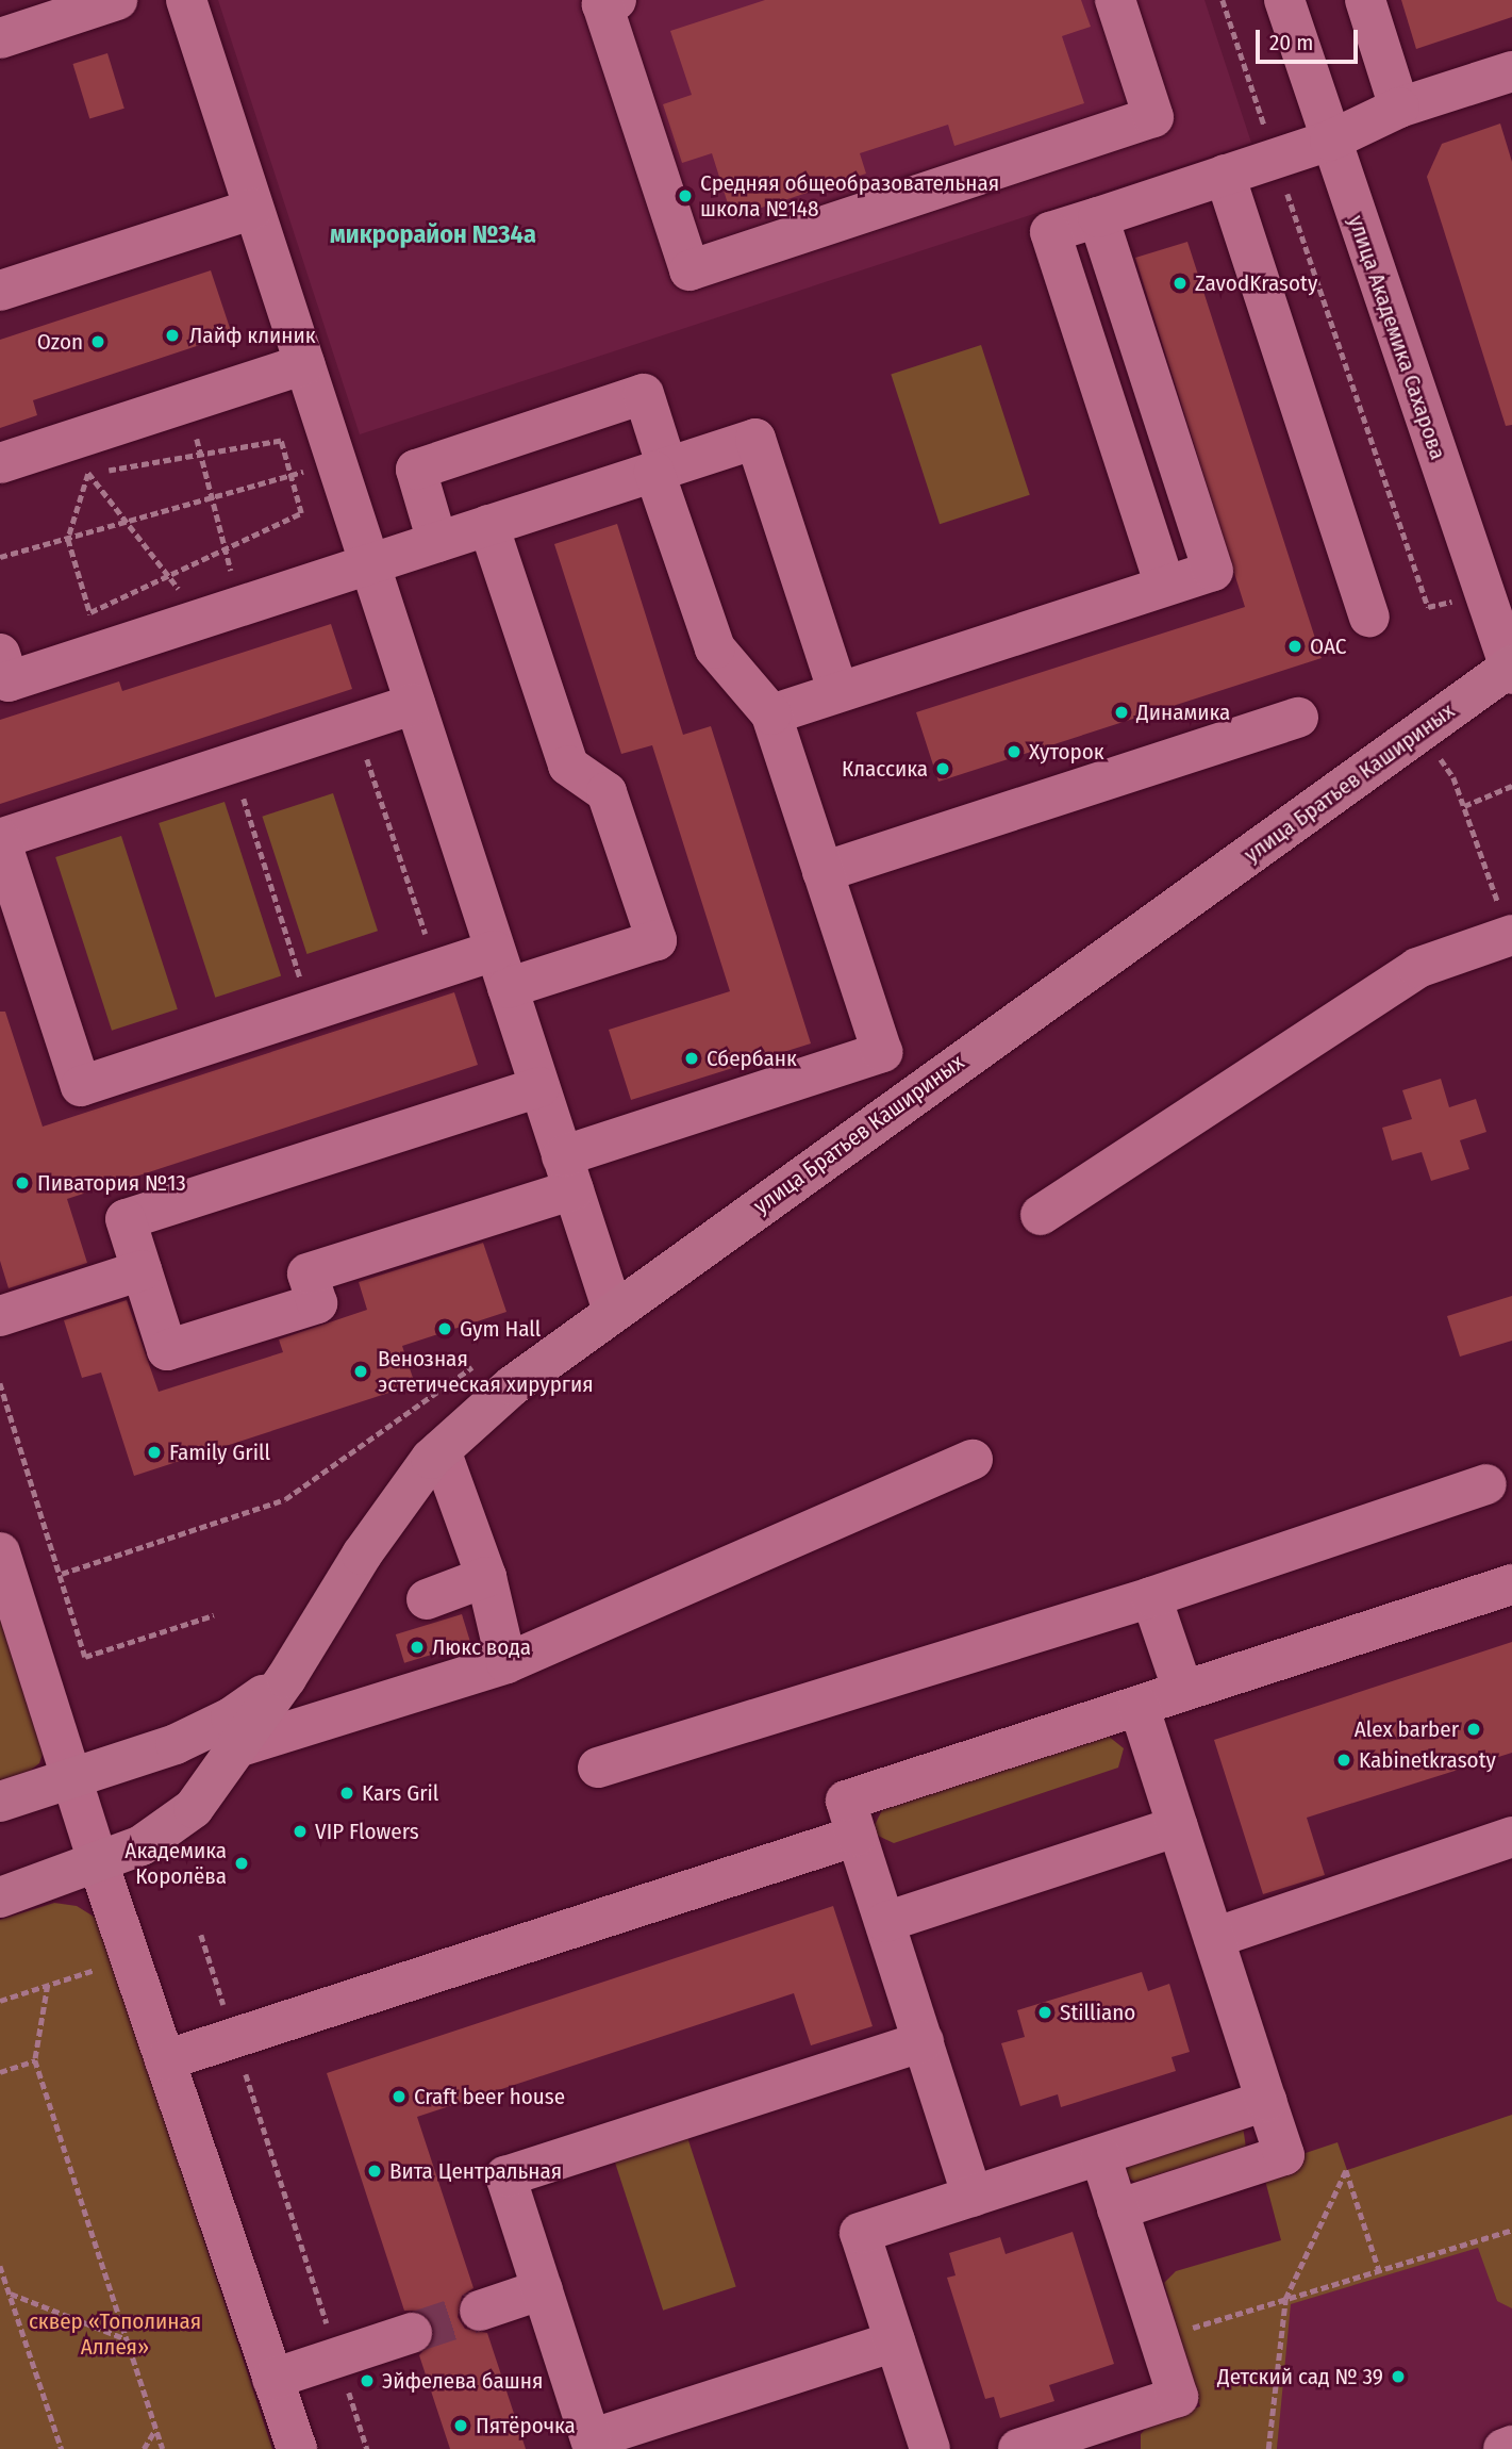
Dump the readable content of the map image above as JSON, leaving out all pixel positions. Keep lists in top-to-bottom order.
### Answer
{
  "streets": {
    "main road": ["улица Братьев Кашириных"],
    "street": ["улица Академика Сахарова"]
  },
  "crossings": [
    ["улица Академика Сахарова", "улица Братьев Кашириных"]
  ],
  "districts": ["микрорайон №34а"],
  "parks": ["сквер «Тополиная Аллея»"],
  "places": [
    "Средняя общеобразовательная школа №148",
    "ZavodKrasoty",
    "Лайф клиник",
    "Ozon",
    "ОАС",
    "Динамика",
    "Хуторок",
    "Классика",
    "Сбербанк",
    "Пиватория №13",
    "Gym Hall",
    "Венозная эстетическая хирургия",
    "Family Grill",
    "Люкс вода",
    "Alex barber",
    "Kabinetkrasoty",
    "Kars Gril",
    "VIP Flowers",
    "Академика Королёва",
    "Stilliano",
    "Craft beer house",
    "Вита Центральная",
    "Детский сад № 39",
    "Эйфелева башня",
    "Пятёрочка"
  ],
  "scale_bar": "20 m"
}
